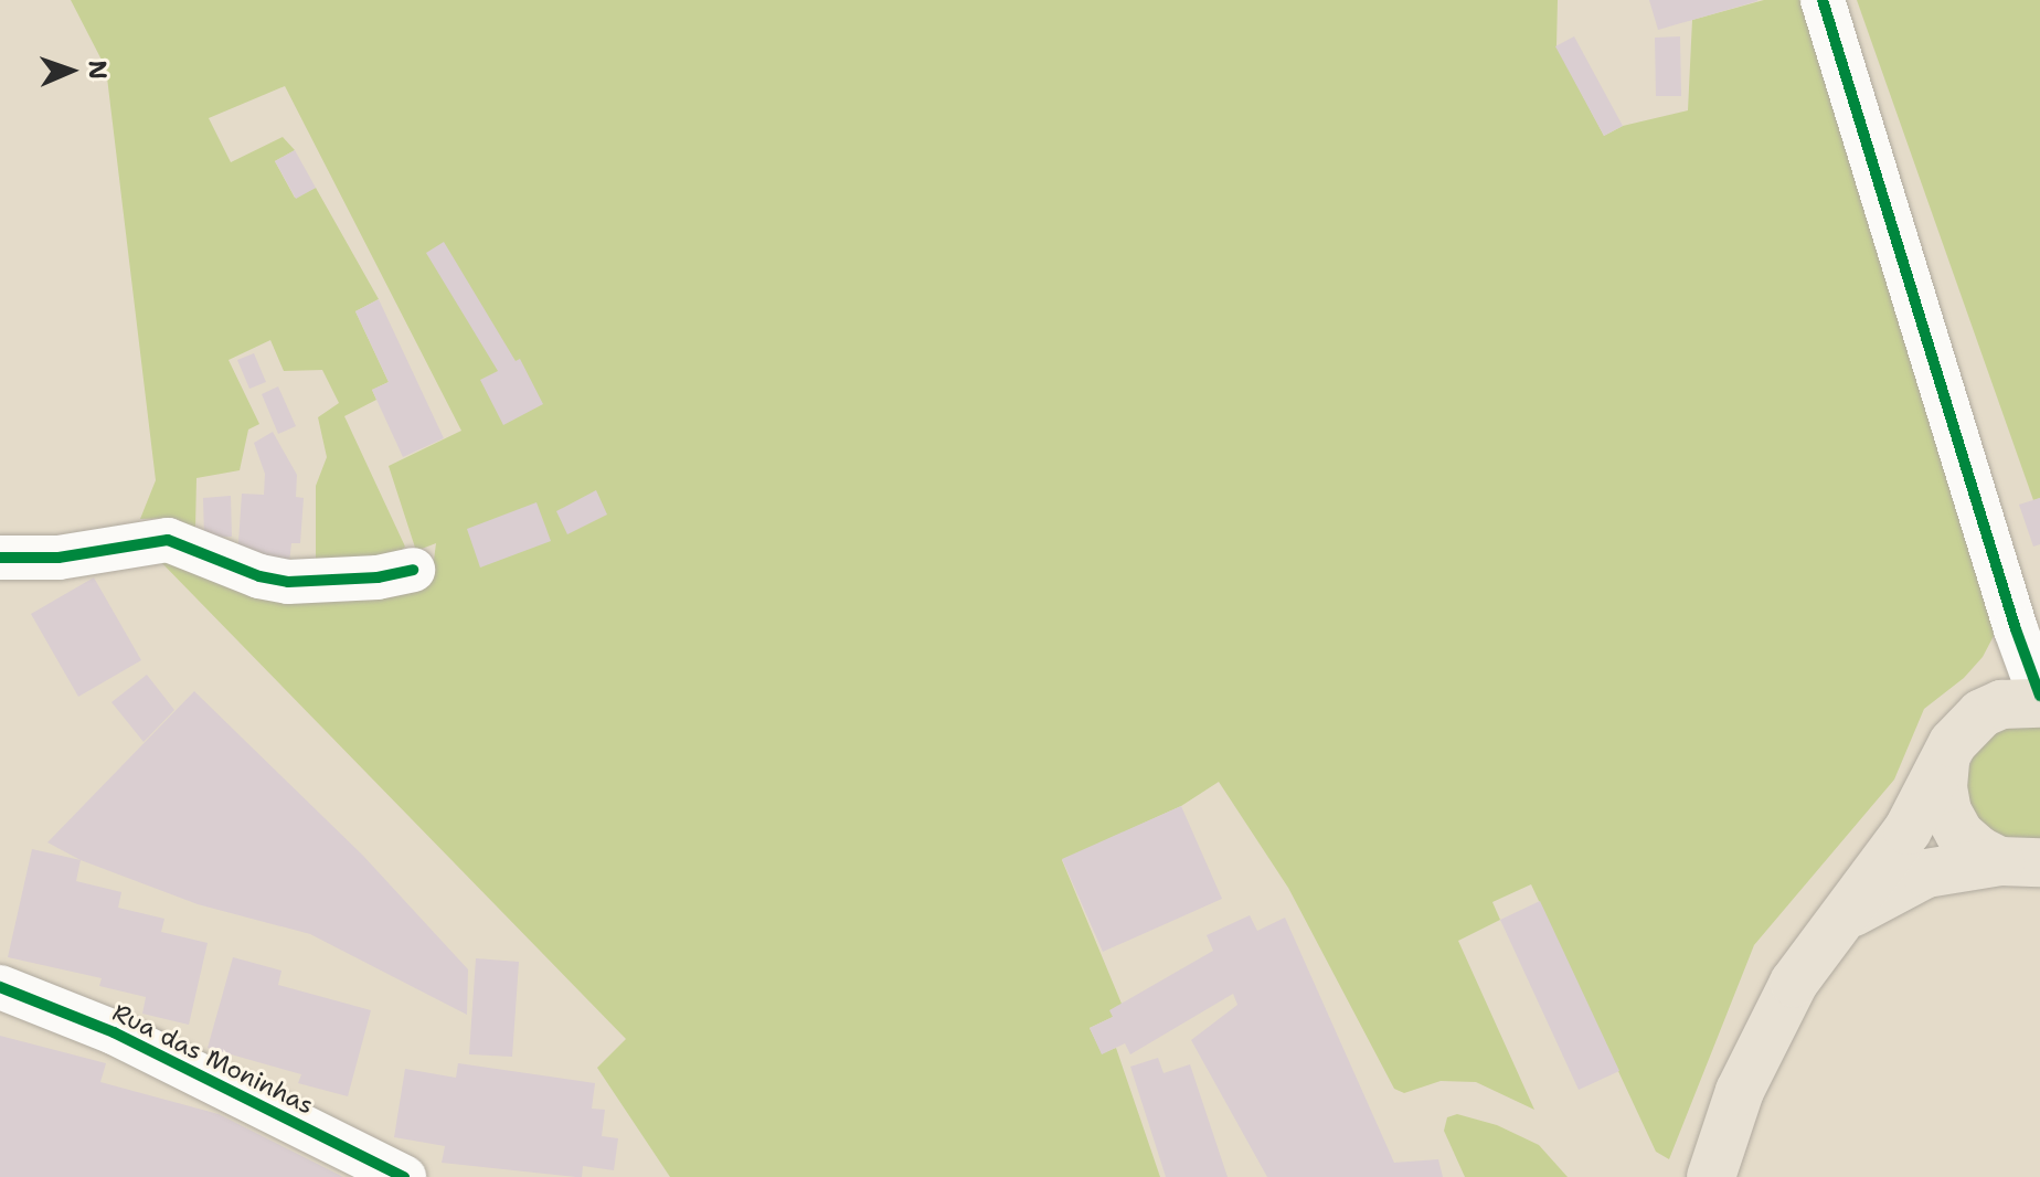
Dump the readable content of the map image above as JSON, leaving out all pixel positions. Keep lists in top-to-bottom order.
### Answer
{
  "streets": {
    "street": ["Rua das Moninhas"]
  },
  "north": "right"
}
